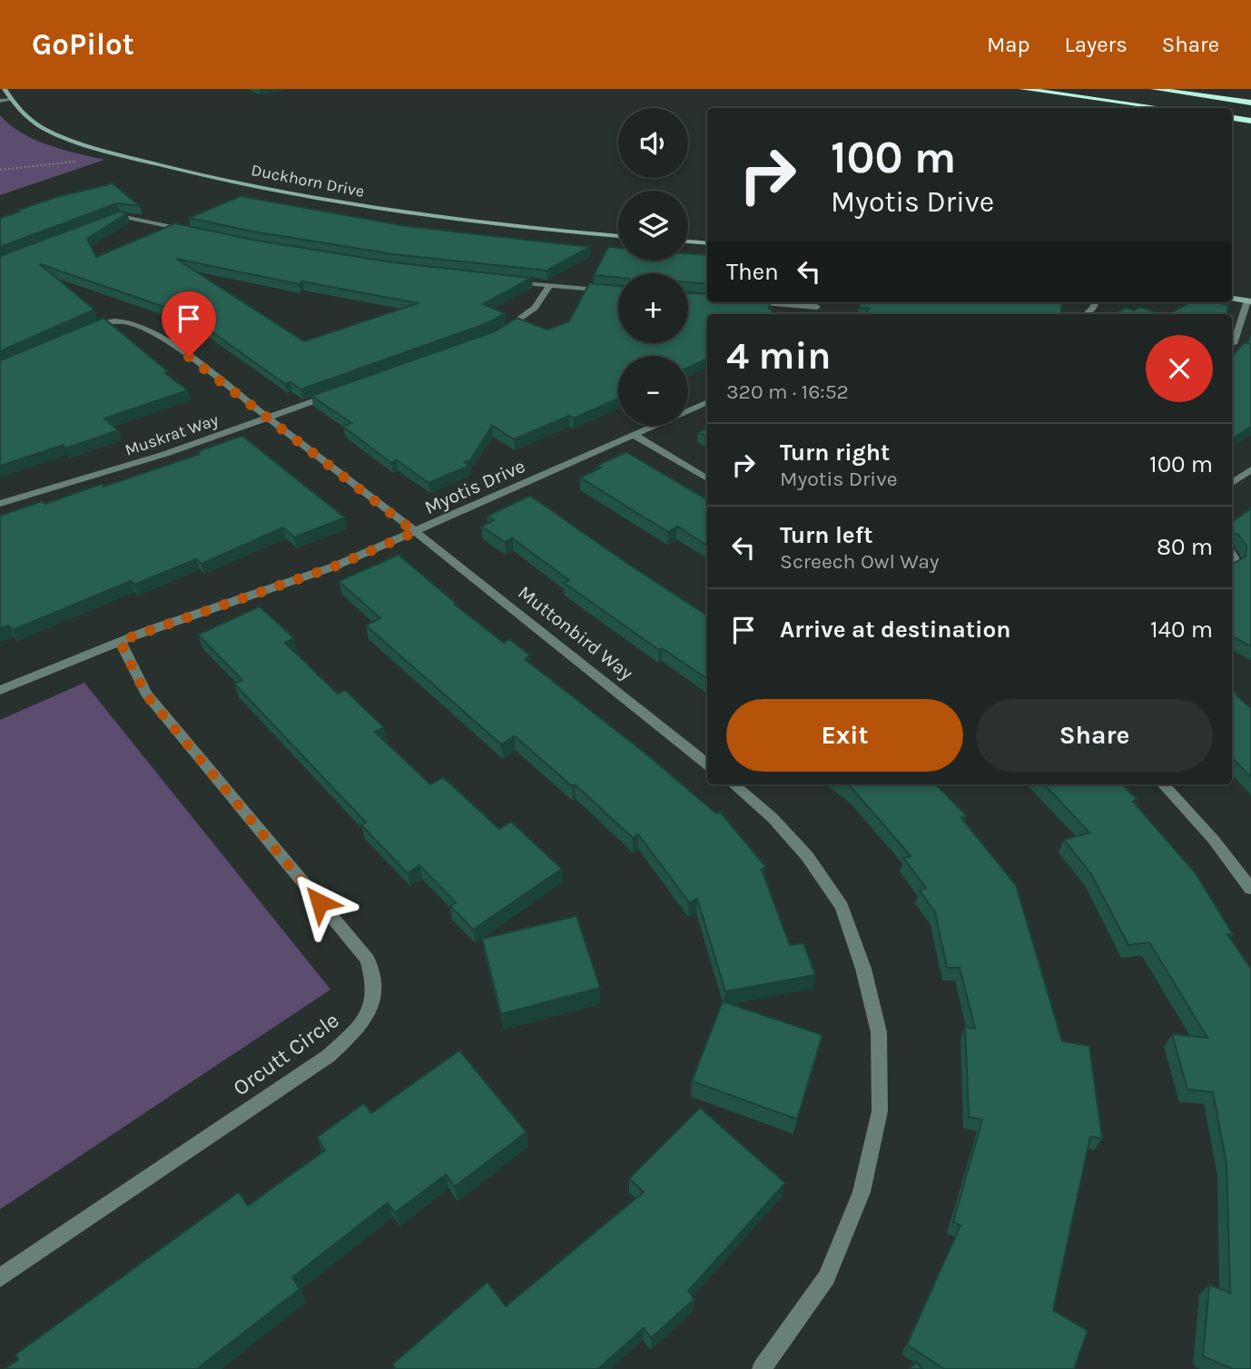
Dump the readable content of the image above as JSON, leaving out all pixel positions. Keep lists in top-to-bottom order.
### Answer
{
  "streets": {
    "street": [
      "Duckhorn Drive",
      "Muskrat Way",
      "Myotis Drive",
      "Muttonbird Way",
      "Orcutt Circle"
    ]
  },
  "crossings": [
    ["Muskrat Way", "Muttonbird Way"],
    ["Myotis Drive", "Muttonbird Way"],
    ["Myotis Drive", "Orcutt Circle"]
  ],
  "page": {
    "header": "GoPilot",
    "nav": ["Map", "Layers", "Share"],
    "map_buttons": ["+", "−"],
    "turn": ["100 m", "Myotis Drive"],
    "then": "Then",
    "heading": ["4 min", "320 m · 16:52"],
    "list": [
      {
        "name": "Turn right",
        "note": "Myotis Drive",
        "value": "100 m"
      },
      {
        "name": "Turn left",
        "note": "Screech Owl Way",
        "value": "80 m"
      },
      {
        "name": "Arrive at destination",
        "value": "140 m"
      }
    ],
    "buttons": ["Exit", "Share"]
  }
}
